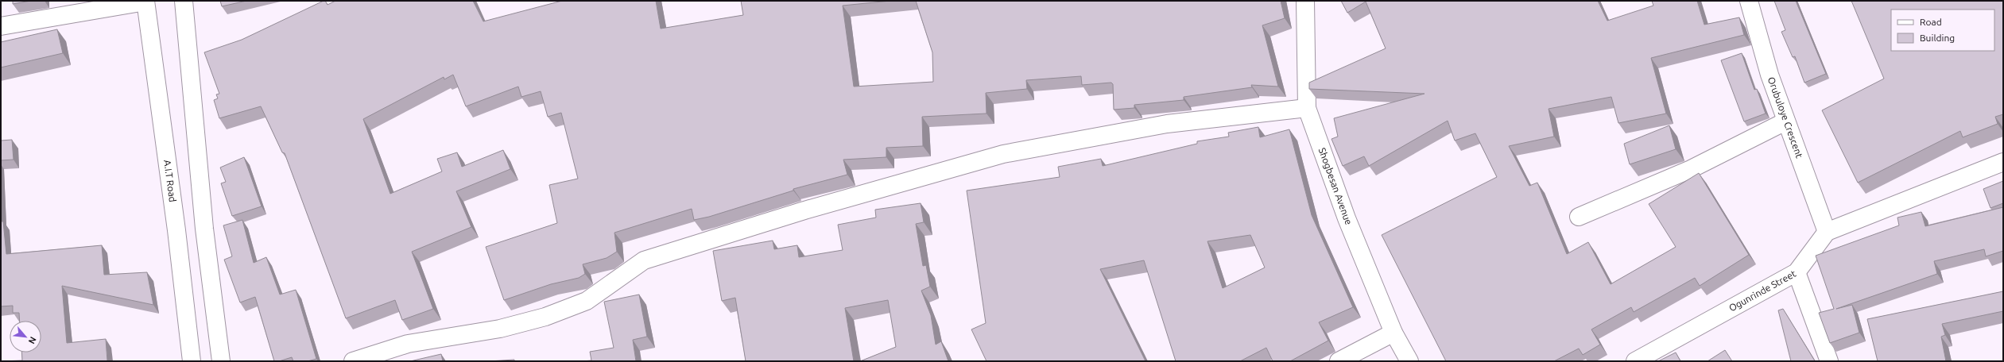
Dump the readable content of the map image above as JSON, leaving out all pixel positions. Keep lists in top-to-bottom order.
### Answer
{
  "streets": {
    "street": [
      "Orubuloye Crescent",
      "A.I.T Road",
      "Shogbesan Avenue",
      "Ogunrinde Street"
    ]
  },
  "crossings": [
    ["Orubuloye Crescent", "Ogunrinde Street"]
  ],
  "legend": ["Road", "Building"],
  "north": "bottom right"
}
